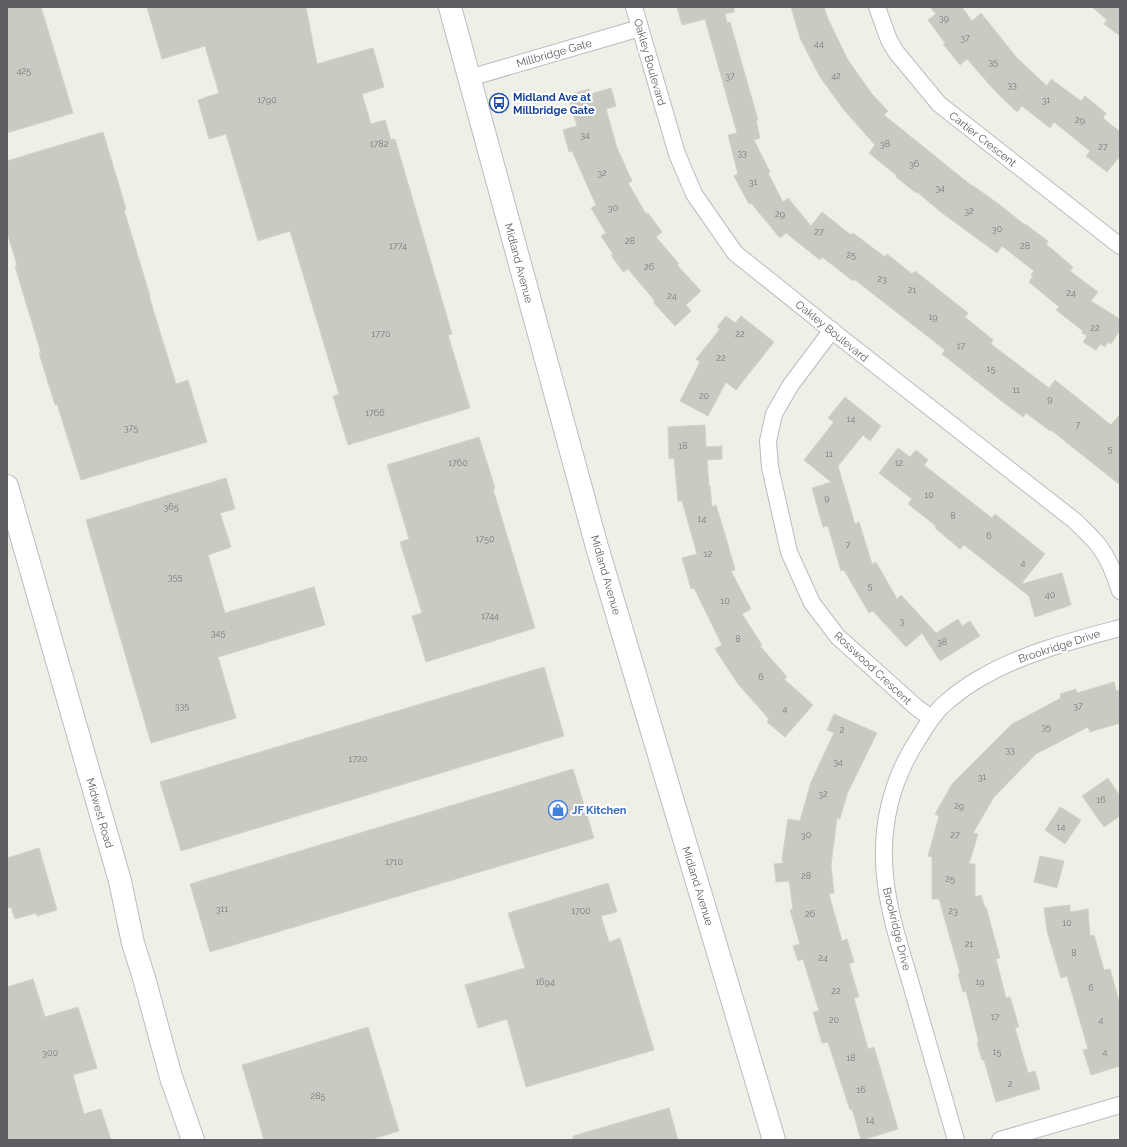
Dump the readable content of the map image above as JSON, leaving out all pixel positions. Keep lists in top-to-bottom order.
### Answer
{
  "streets": {
    "main road": ["Midland Avenue", "Midwest Road"],
    "street": [
      "Millbridge Gate",
      "Oakley Boulevard",
      "Cartier Crescent",
      "Brookridge Drive",
      "Rosswood Crescent"
    ]
  },
  "crossings": [
    ["Millbridge Gate", "Oakley Boulevard"],
    ["Millbridge Gate", "Midland Avenue"],
    ["Oakley Boulevard", "Rosswood Crescent"],
    ["Brookridge Drive", "Rosswood Crescent"]
  ],
  "places": {
    "bus stop": ["Midland Ave at Millbridge Gate"],
    "shop": ["JF Kitchen"]
  },
  "house_numbers": [
    "39",
    "37",
    "44",
    "35",
    "425",
    "37",
    "42",
    "33",
    "1790",
    "31",
    "29",
    "34",
    "1782",
    "38",
    "27",
    "33",
    "36",
    "32",
    "31",
    "34",
    "30",
    "32",
    "29",
    "30",
    "27",
    "28",
    "1774",
    "28",
    "25",
    "26",
    "23",
    "21",
    "24",
    "24",
    "19",
    "22",
    "1770",
    "22",
    "17",
    "22",
    "15",
    "11",
    "20",
    "9",
    "1766",
    "14",
    "7",
    "375",
    "18",
    "5",
    "11",
    "1760",
    "12",
    "10",
    "9",
    "365",
    "8",
    "14",
    "6",
    "1750",
    "7",
    "12",
    "4",
    "355",
    "5",
    "40",
    "10",
    "1744",
    "3",
    "345",
    "8",
    "38",
    "6",
    "335",
    "37",
    "4",
    "35",
    "2",
    "33",
    "1720",
    "34",
    "31",
    "32",
    "16",
    "29",
    "14",
    "30",
    "27",
    "1710",
    "28",
    "25",
    "311",
    "1700",
    "23",
    "26",
    "10",
    "21",
    "8",
    "24",
    "1694",
    "19",
    "6",
    "22",
    "17",
    "20",
    "4",
    "15",
    "4",
    "300",
    "18",
    "2",
    "16",
    "285",
    "14"
  ]
}
